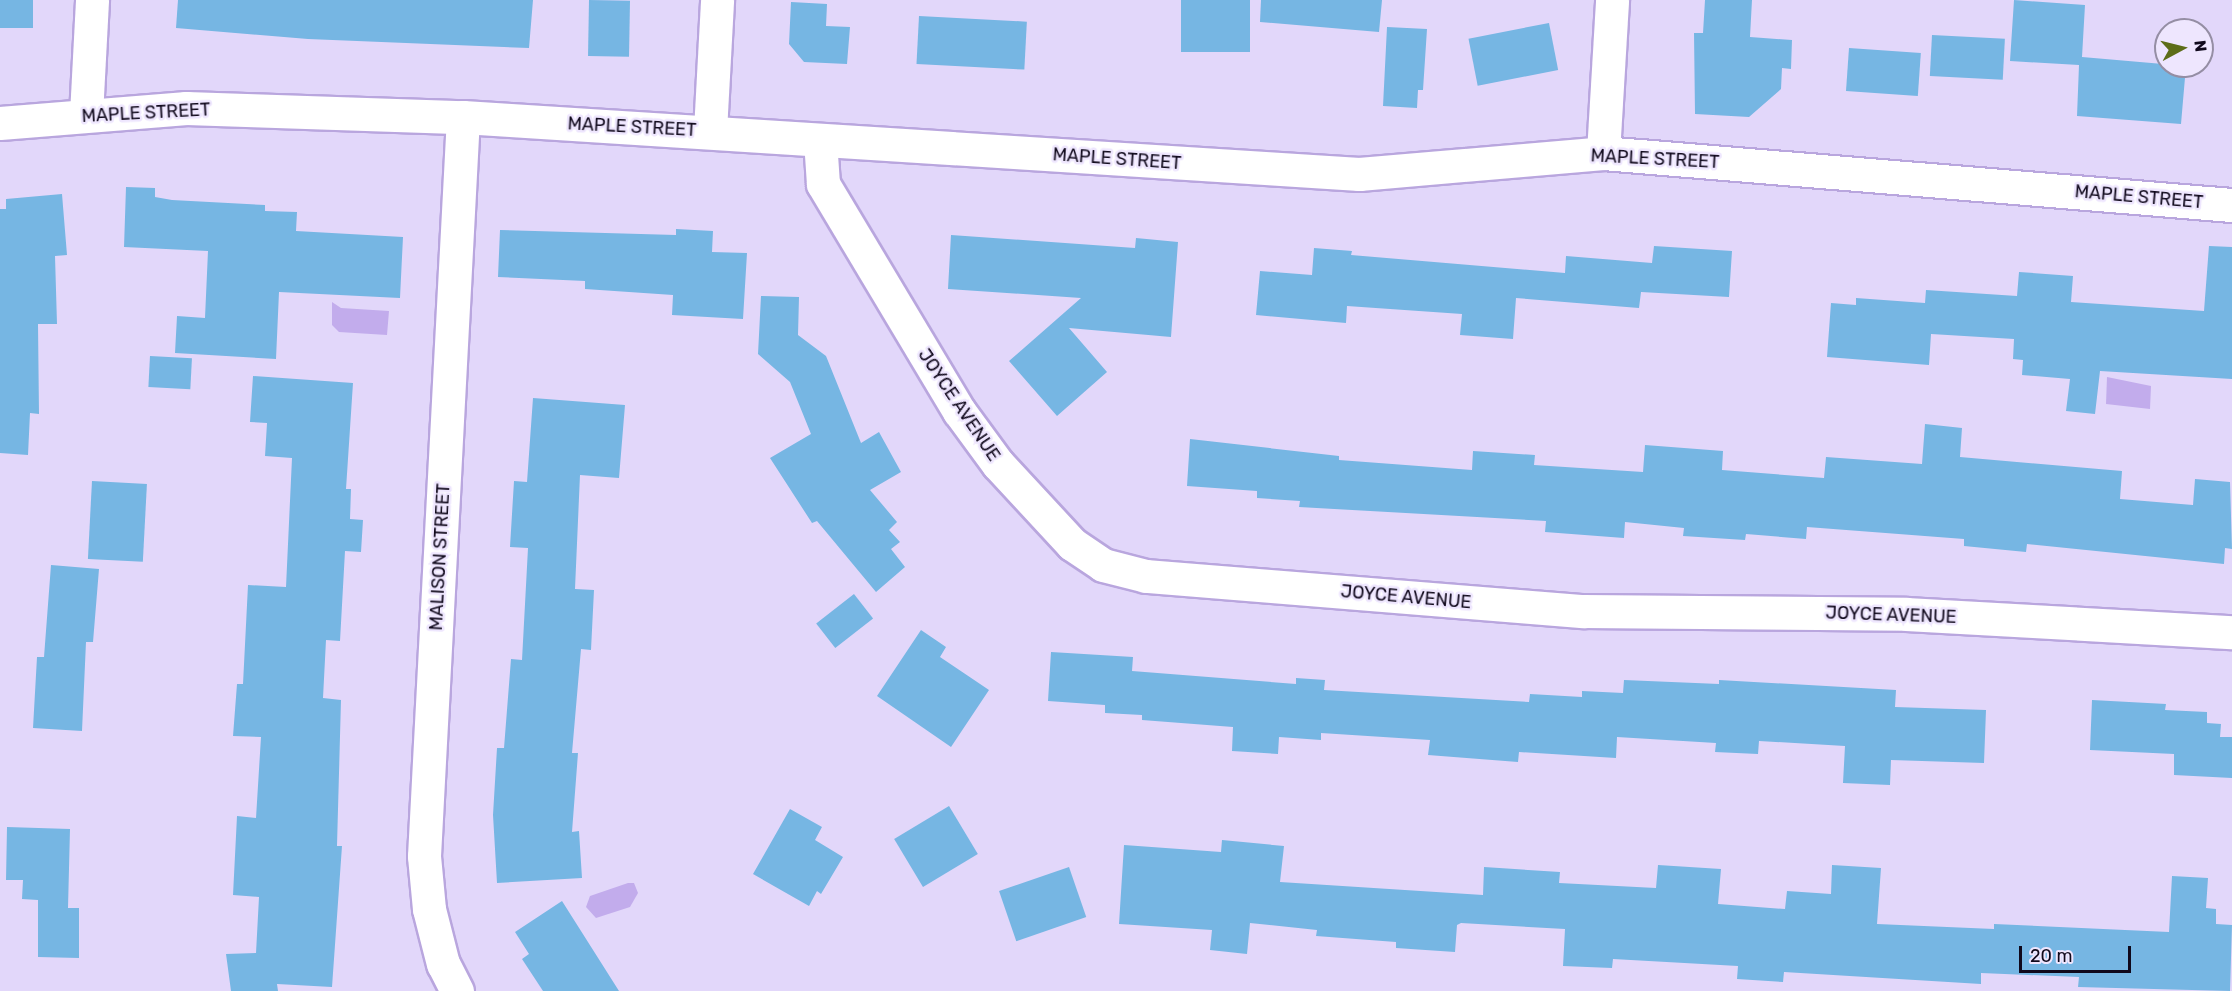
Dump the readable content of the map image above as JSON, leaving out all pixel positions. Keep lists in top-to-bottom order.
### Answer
{
  "streets": {
    "street": ["MAPLE STREET", "JOYCE AVENUE", "MALISON STREET"]
  },
  "crossings": [
    ["MAPLE STREET", "JOYCE AVENUE"],
    ["MAPLE STREET", "MALISON STREET"]
  ],
  "scale_bar": "20 m",
  "north": "right"
}
